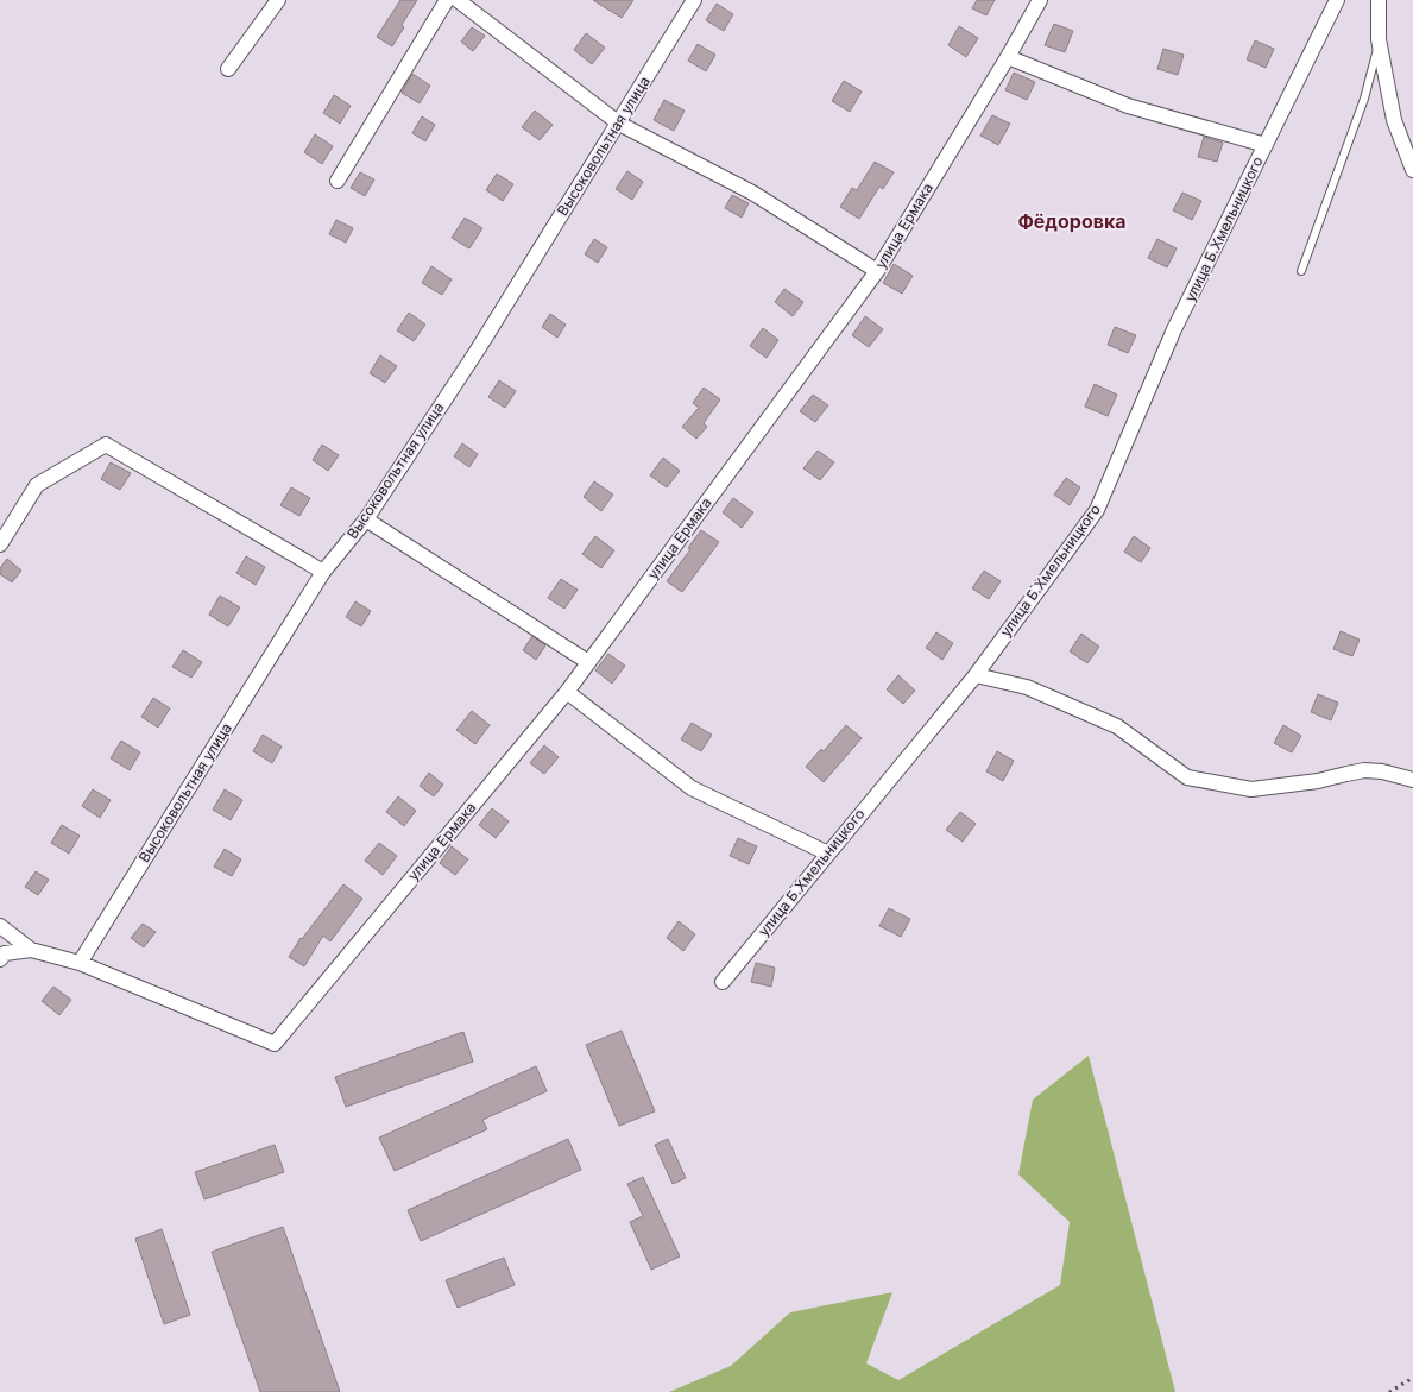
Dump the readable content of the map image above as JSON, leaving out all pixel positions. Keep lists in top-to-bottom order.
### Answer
{
  "streets": {
    "street": ["Высоковольтная улица", "улица Ермака", "улица Б.Хмельницкого"]
  },
  "crossings": [
    ["Высоковольтная улица", "улица Ермака"]
  ],
  "districts": ["Фёдоровка"]
}
